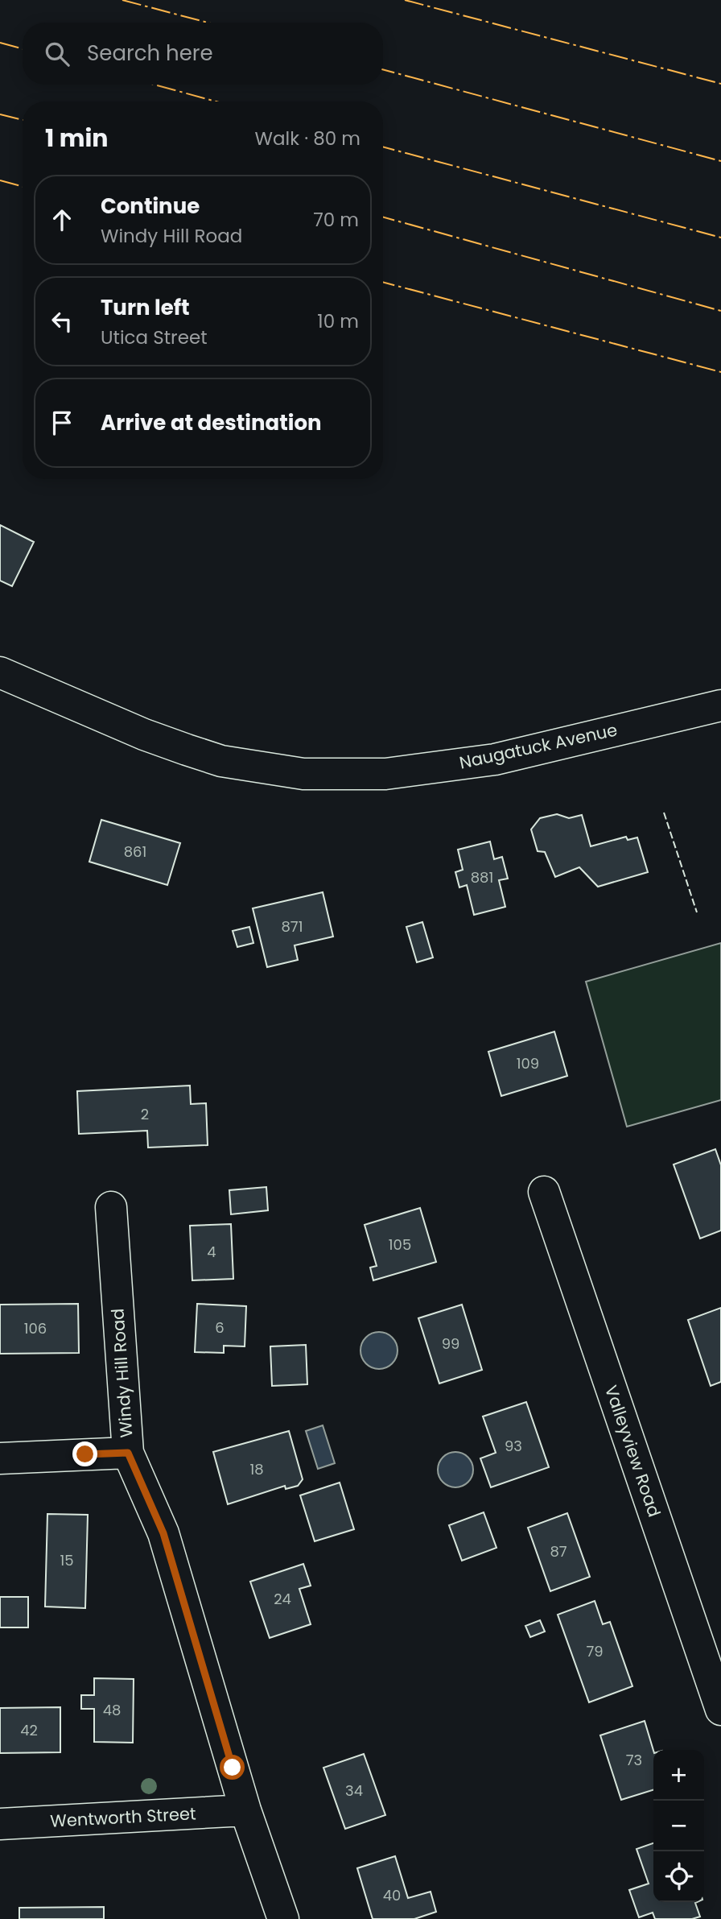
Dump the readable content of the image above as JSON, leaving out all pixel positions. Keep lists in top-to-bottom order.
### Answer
{
  "streets": {
    "street": [
      "Naugatuck Avenue",
      "Windy Hill Road",
      "Valleyview Road",
      "Wentworth Street"
    ]
  },
  "crossings": [
    ["Windy Hill Road", "Wentworth Street"]
  ],
  "house_numbers": [
    "861",
    "881",
    "871",
    "109",
    "2",
    "105",
    "4",
    "6",
    "106",
    "99",
    "93",
    "18",
    "87",
    "15",
    "24",
    "79",
    "48",
    "42",
    "73",
    "34",
    "40"
  ],
  "page": {
    "search": "Search here",
    "heading": ["1 min", "Walk · 80 m"],
    "list": [
      ["Continue", "Windy Hill Road", "70 m"],
      ["Turn left", "Utica Street", "10 m"],
      "Arrive at destination"
    ],
    "map_buttons": ["+", "−"]
  }
}
